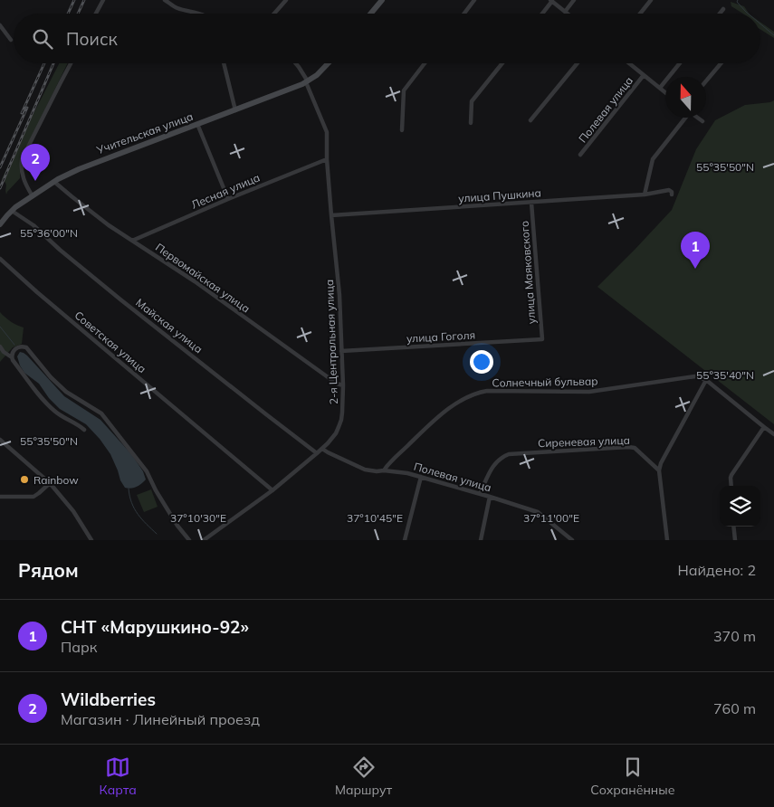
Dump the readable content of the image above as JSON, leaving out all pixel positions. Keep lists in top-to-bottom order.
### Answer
{
  "streets": {
    "street": [
      "Полевая улица",
      "Учительская улица",
      "Лесная улица",
      "улица Пушкина",
      "улица Маяковского",
      "Первомайская улица",
      "Майская улица",
      "улица Гоголя",
      "Советская улица",
      "2-я Центральная улица",
      "Солнечный бульвар",
      "Сиреневая улица"
    ]
  },
  "crossings": [
    ["Полевая улица", "2-я Центральная улица"],
    ["Полевая улица", "Солнечный бульвар"],
    ["Полевая улица", "Сиреневая улица"],
    ["Учительская улица", "Первомайская улица"],
    ["Учительская улица", "Майская улица"],
    ["Учительская улица", "2-я Центральная улица"],
    ["Лесная улица", "Первомайская улица"],
    ["Лесная улица", "2-я Центральная улица"],
    ["улица Пушкина", "улица Маяковского"],
    ["улица Пушкина", "2-я Центральная улица"],
    ["улица Маяковского", "улица Гоголя"],
    ["Первомайская улица", "2-я Центральная улица"],
    ["Майская улица", "2-я Центральная улица"],
    ["улица Гоголя", "2-я Центральная улица"],
    ["Советская улица", "2-я Центральная улица"]
  ],
  "places": ["Rainbow"],
  "north": "top",
  "page": {
    "search": "Поиск",
    "pins": ["2", "1"],
    "heading": ["Рядом", "Найдено: 2"],
    "list": [
      {
        "mark": "1",
        "name": "СНТ «Марушкино-92»",
        "note": "Парк",
        "value": "370 m"
      },
      {
        "mark": "2",
        "name": "Wildberries",
        "note": "Магазин · Линейный проезд",
        "value": "760 m"
      }
    ],
    "nav": ["Карта", "Маршрут", "Сохранённые"]
  },
  "coordinates": [
    "55°35'50\"N",
    "55°36'00\"N",
    "55°35'40\"N",
    "37°10'30\"E",
    "37°10'45\"E",
    "37°11'00\"E"
  ]
}
